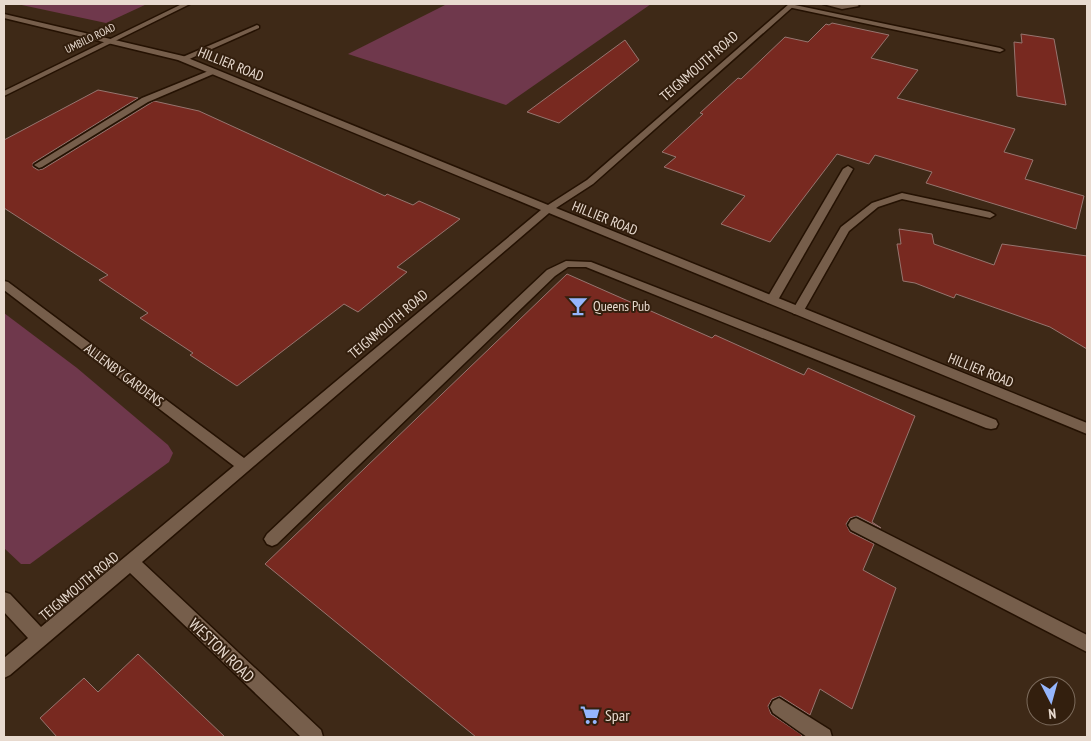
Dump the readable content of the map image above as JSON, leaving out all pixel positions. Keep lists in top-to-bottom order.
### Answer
{
  "streets": {
    "street": [
      "UMBILO ROAD",
      "HILLIER ROAD",
      "TEIGNMOUTH ROAD",
      "ALLENBY GARDENS",
      "WESTON ROAD"
    ]
  },
  "crossings": [
    ["UMBILO ROAD", "HILLIER ROAD"],
    ["HILLIER ROAD", "TEIGNMOUTH ROAD"],
    ["TEIGNMOUTH ROAD", "ALLENBY GARDENS"],
    ["TEIGNMOUTH ROAD", "WESTON ROAD"]
  ],
  "places": {
    "bar": ["Queens Pub"],
    "supermarket": ["Spar"]
  },
  "north": "bottom"
}
